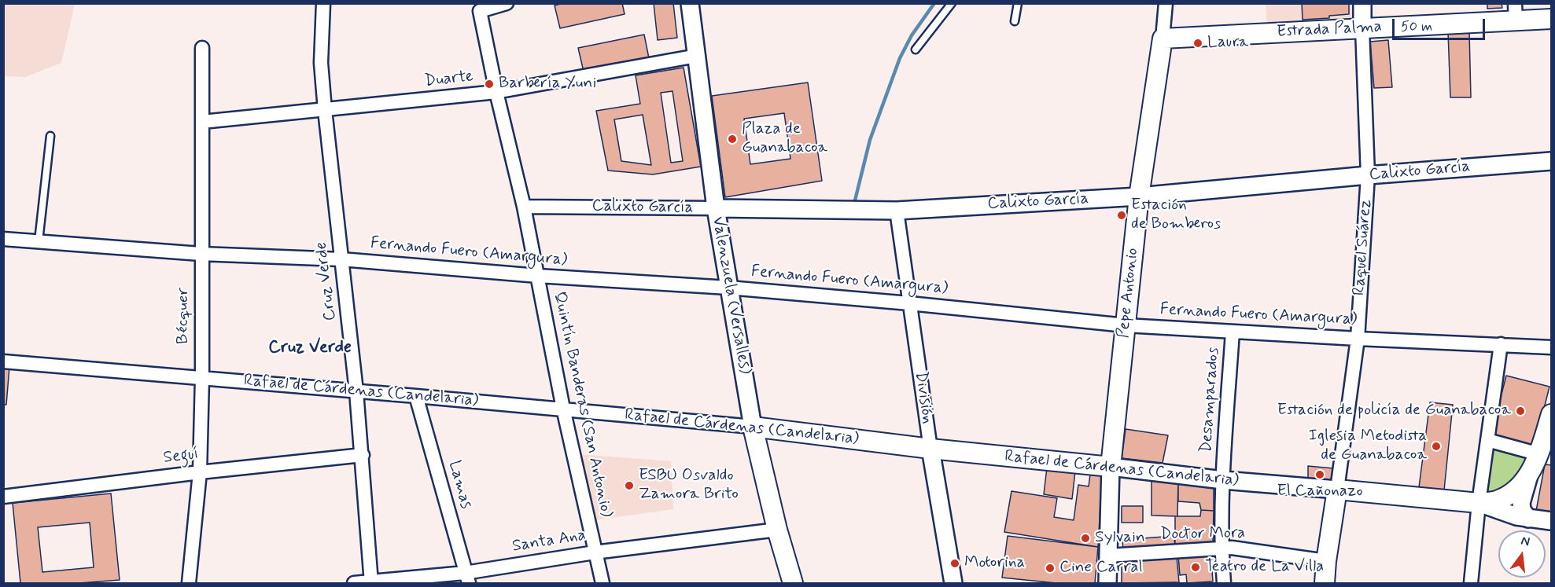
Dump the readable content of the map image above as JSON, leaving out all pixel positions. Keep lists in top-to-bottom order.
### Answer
{
  "streets": {
    "main road": [
      "Estrada Palma",
      "Pepe Antonio",
      "Valenzuela (Versalles)",
      "Rafael de Cárdenas (Candelaria)"
    ],
    "street": [
      "Duarte",
      "Calixto García",
      "Raquel Suárez",
      "Fernando Fuero (Amargura)",
      "Cruz Verde",
      "Bécquer",
      "División",
      "Desamparados",
      "Quintín Banderas (San Antonio)",
      "Seguí",
      "Lamas",
      "Doctor Mora",
      "Santa Ana"
    ]
  },
  "crossings": [
    ["Estrada Palma", "Raquel Suárez"],
    ["Estrada Palma", "Pepe Antonio"],
    ["Duarte", "Cruz Verde"],
    ["Duarte", "Valenzuela (Versalles)"],
    ["Duarte", "Bécquer"],
    ["Duarte", "Quintín Banderas (San Antonio)"],
    ["Calixto García", "Raquel Suárez"],
    ["Calixto García", "Pepe Antonio"],
    ["Calixto García", "Valenzuela (Versalles)"],
    ["Calixto García", "División"],
    ["Calixto García", "Quintín Banderas (San Antonio)"],
    ["Raquel Suárez", "Fernando Fuero (Amargura)"],
    ["Raquel Suárez", "Rafael de Cárdenas (Candelaria)"],
    ["Fernando Fuero (Amargura)", "Cruz Verde"],
    ["Fernando Fuero (Amargura)", "Pepe Antonio"],
    ["Fernando Fuero (Amargura)", "Valenzuela (Versalles)"],
    ["Fernando Fuero (Amargura)", "Bécquer"],
    ["Fernando Fuero (Amargura)", "División"],
    ["Fernando Fuero (Amargura)", "Desamparados"],
    ["Fernando Fuero (Amargura)", "Quintín Banderas (San Antonio)"],
    ["Cruz Verde", "Rafael de Cárdenas (Candelaria)"],
    ["Cruz Verde", "Seguí"],
    ["Cruz Verde", "Santa Ana"],
    ["Pepe Antonio", "Rafael de Cárdenas (Candelaria)"],
    ["Pepe Antonio", "Doctor Mora"],
    ["Valenzuela (Versalles)", "Rafael de Cárdenas (Candelaria)"],
    ["Valenzuela (Versalles)", "Santa Ana"],
    ["Bécquer", "Rafael de Cárdenas (Candelaria)"],
    ["Bécquer", "Seguí"],
    ["Rafael de Cárdenas (Candelaria)", "División"],
    ["Rafael de Cárdenas (Candelaria)", "Desamparados"],
    ["Rafael de Cárdenas (Candelaria)", "Quintín Banderas (San Antonio)"],
    ["Rafael de Cárdenas (Candelaria)", "Lamas"],
    ["Desamparados", "Doctor Mora"],
    ["Quintín Banderas (San Antonio)", "Santa Ana"],
    ["Lamas", "Santa Ana"]
  ],
  "districts": ["Cruz Verde"],
  "places": [
    "Laura",
    "Barbería Yuni",
    "Plaza de Guanabacoa",
    "Estación de Bomberos",
    "Estación de policía de Guanabacoa",
    "Iglesia Metodista de Guanabacoa",
    "El Cañonazo",
    "ESBU Osvaldo Zamora Brito",
    "Sylvain",
    "Motorina",
    "Teatro de La Villa",
    "Cine Carral"
  ],
  "scale_bar": "50 m",
  "north": "top"
}
